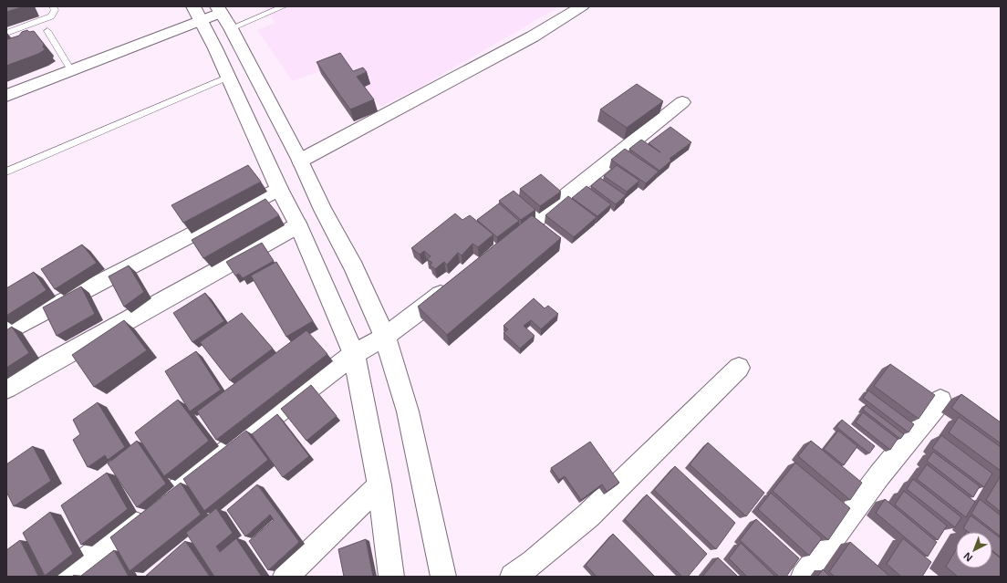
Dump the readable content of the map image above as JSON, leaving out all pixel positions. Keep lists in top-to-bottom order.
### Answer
{
  "north": "bottom left"
}
